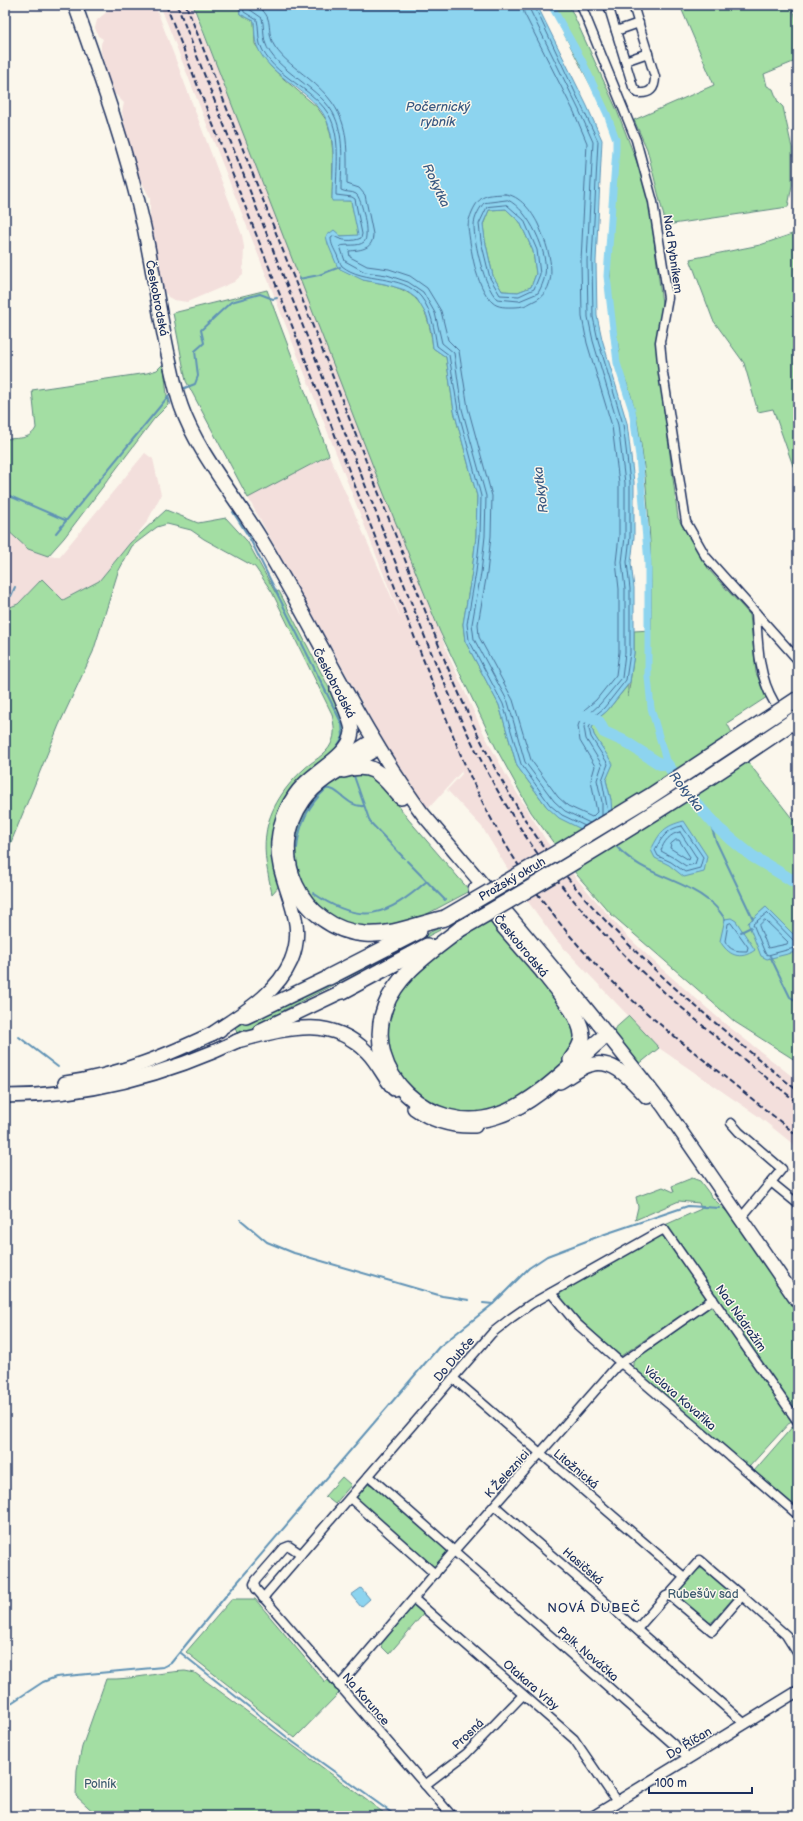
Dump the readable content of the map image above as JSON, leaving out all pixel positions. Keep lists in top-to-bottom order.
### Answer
{
  "streets": {
    "highway": ["Pražský okruh"],
    "main road": ["Českobrodská"],
    "street": [
      "Nad Rybníkem",
      "Nad Nádražím",
      "Do Dubče",
      "Václava Kovaříka",
      "Litožnická",
      "K Železnici",
      "Hasičská",
      "Pplk. Nováčka",
      "Otakara Vrby",
      "Na Korunce",
      "Prosná",
      "Do Říčan"
    ]
  },
  "crossings": [
    ["Nad Nádražím", "Do Dubče"],
    ["Nad Nádražím", "K Železnici"],
    ["Do Dubče", "Václava Kovaříka"],
    ["Do Dubče", "Litožnická"],
    ["Do Dubče", "Pplk. Nováčka"],
    ["Do Dubče", "Na Korunce"],
    ["Václava Kovaříka", "K Železnici"],
    ["Litožnická", "K Železnici"],
    ["K Železnici", "Hasičská"],
    ["K Železnici", "Pplk. Nováčka"],
    ["K Železnici", "Otakara Vrby"],
    ["K Železnici", "Na Korunce"],
    ["Hasičská", "Do Říčan"],
    ["Pplk. Nováčka", "Do Říčan"],
    ["Otakara Vrby", "Prosná"],
    ["Otakara Vrby", "Do Říčan"],
    ["Na Korunce", "Prosná"]
  ],
  "districts": ["NOVÁ DUBEČ"],
  "water": ["Počernický rybník", "Rokytka"],
  "parks": ["Rubešův sad", "Polník"],
  "scale_bar": "100 m"
}
